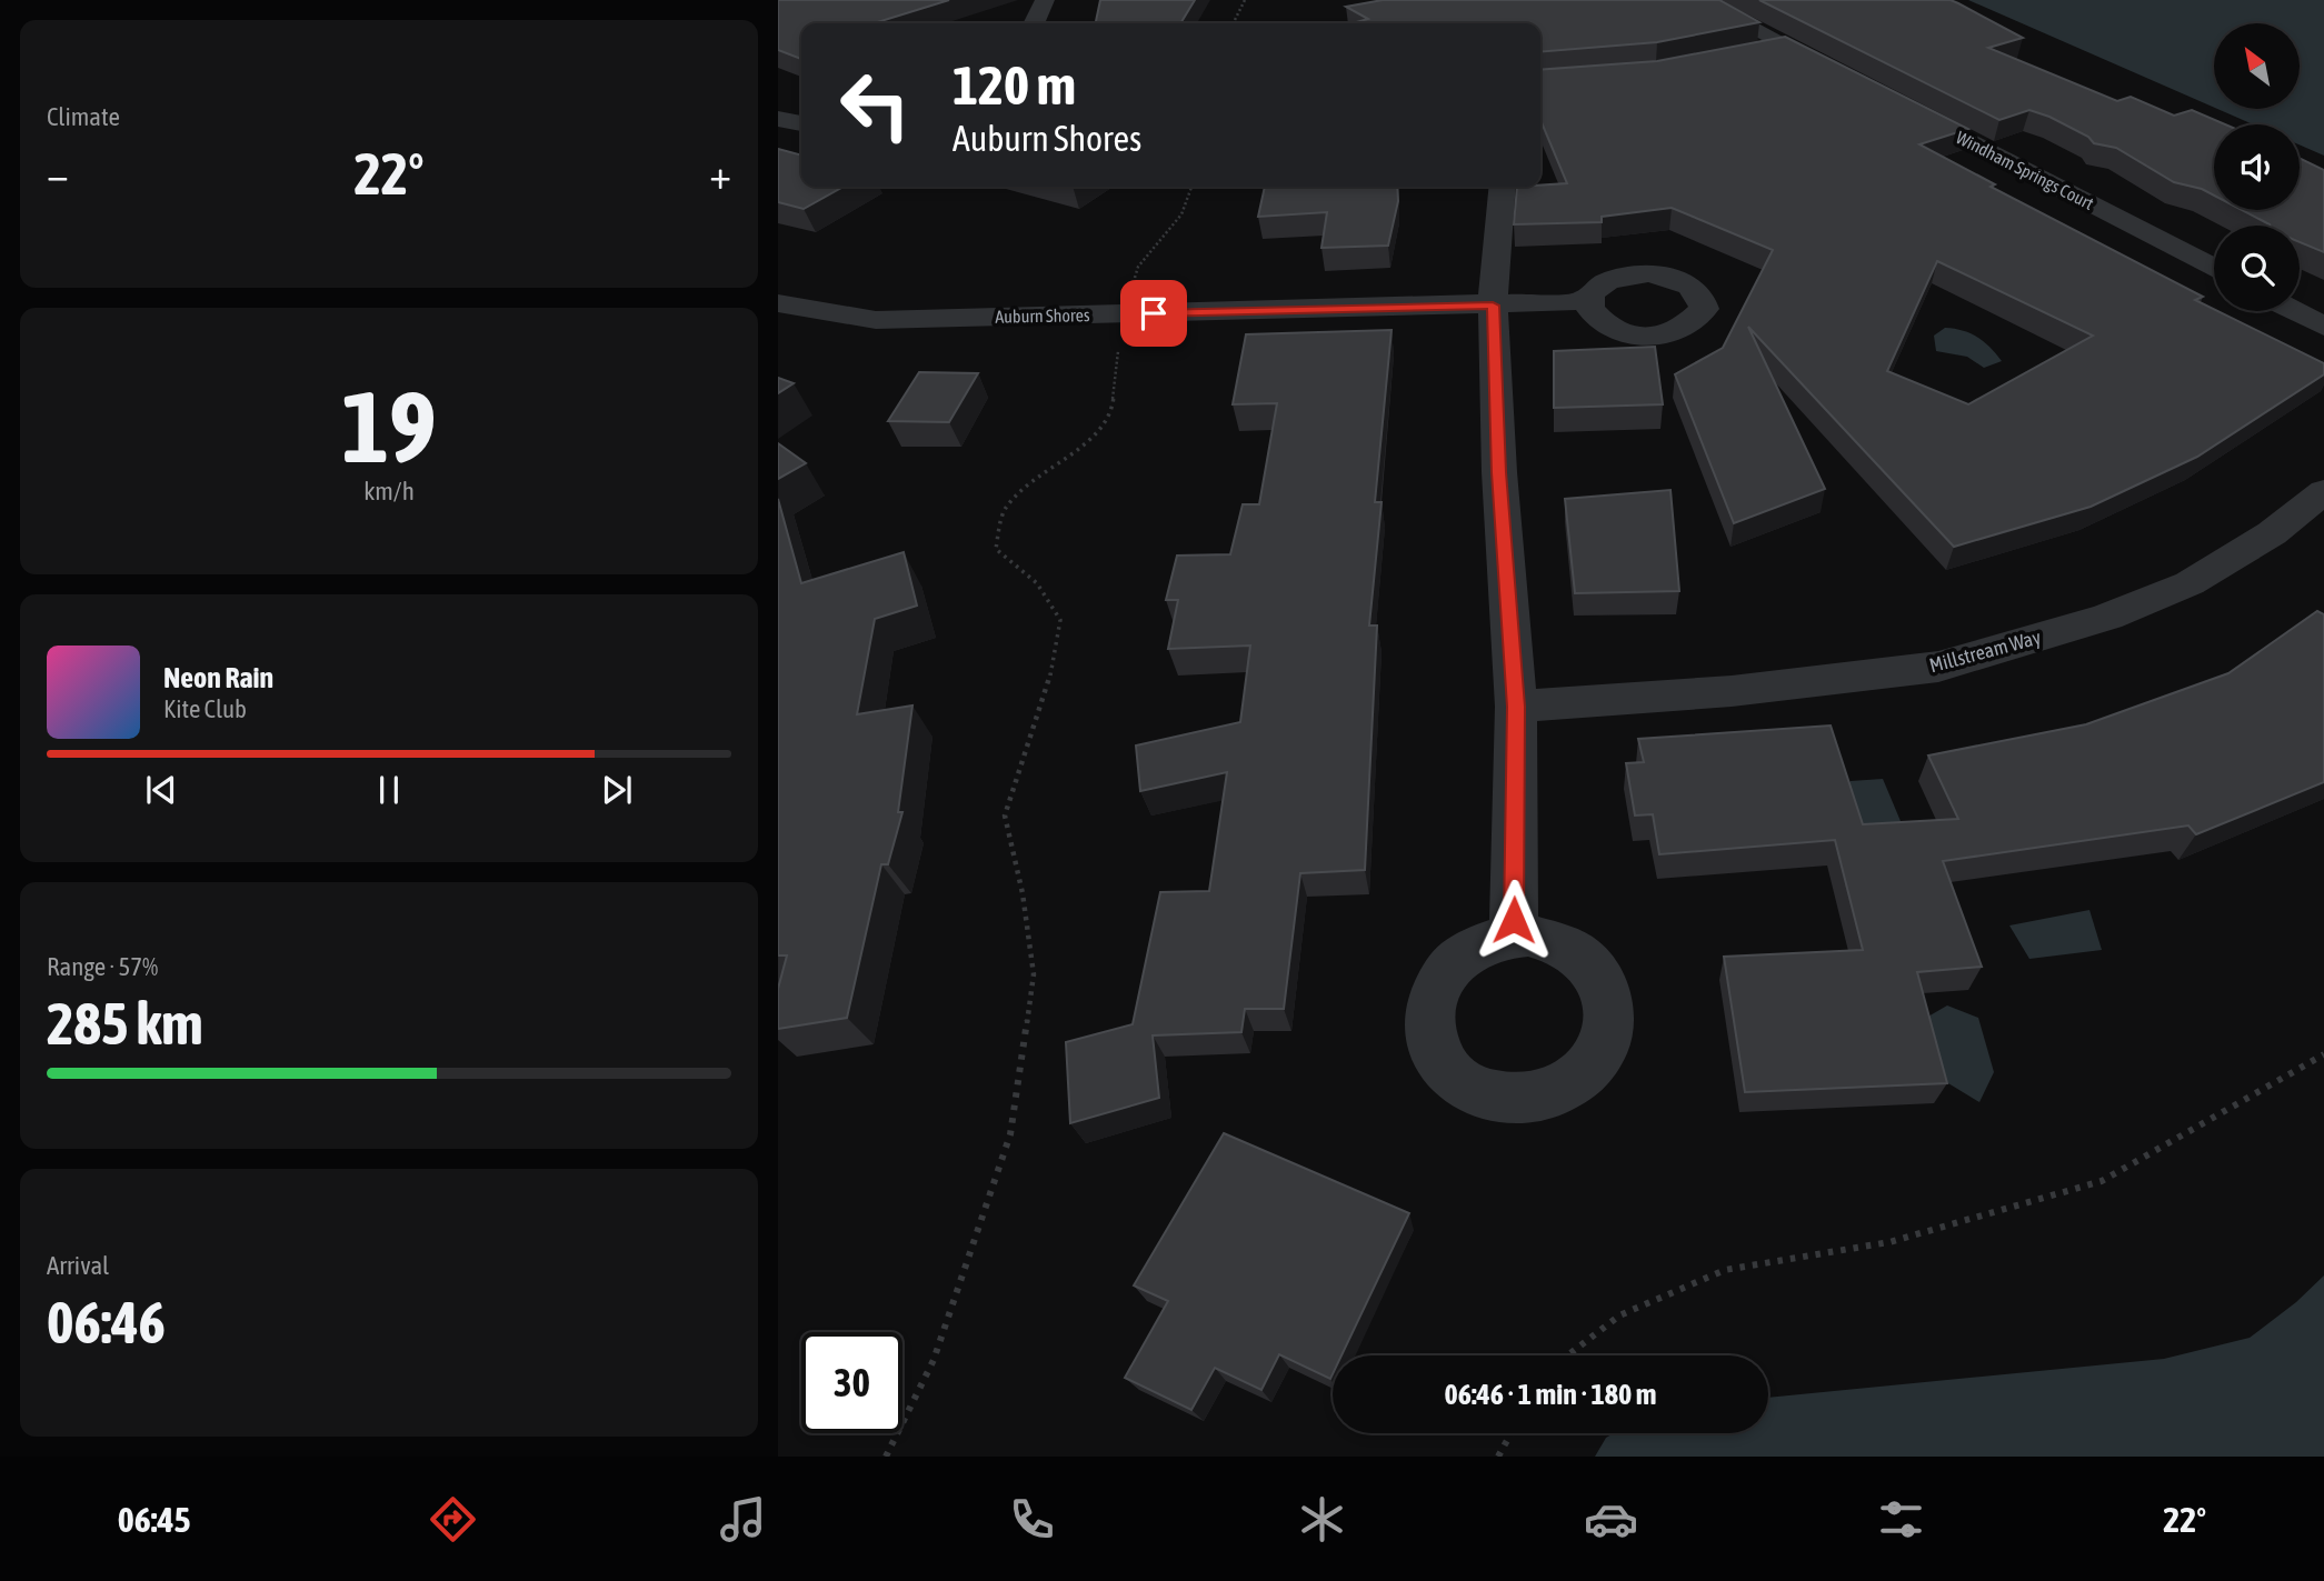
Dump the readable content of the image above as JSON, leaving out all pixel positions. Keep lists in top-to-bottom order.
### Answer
{
  "streets": {
    "street": ["Windham Springs Court", "Auburn Shores", "Millstream Way"]
  },
  "north": "top left",
  "page": {
    "tile": [
      "Climate",
      ["19", "km/h"],
      ["Range · 57%", "285 km"],
      ["Arrival", "06:46"]
    ],
    "turn": ["120 m", "Auburn Shores"],
    "heat": ["−", "22°", "+"],
    "song": ["Neon Rain", "Kite Club"],
    "limit": "30",
    "trip": "06:46 · 1 min · 180 m",
    "tabs": ["06:45", "22°"]
  }
}
